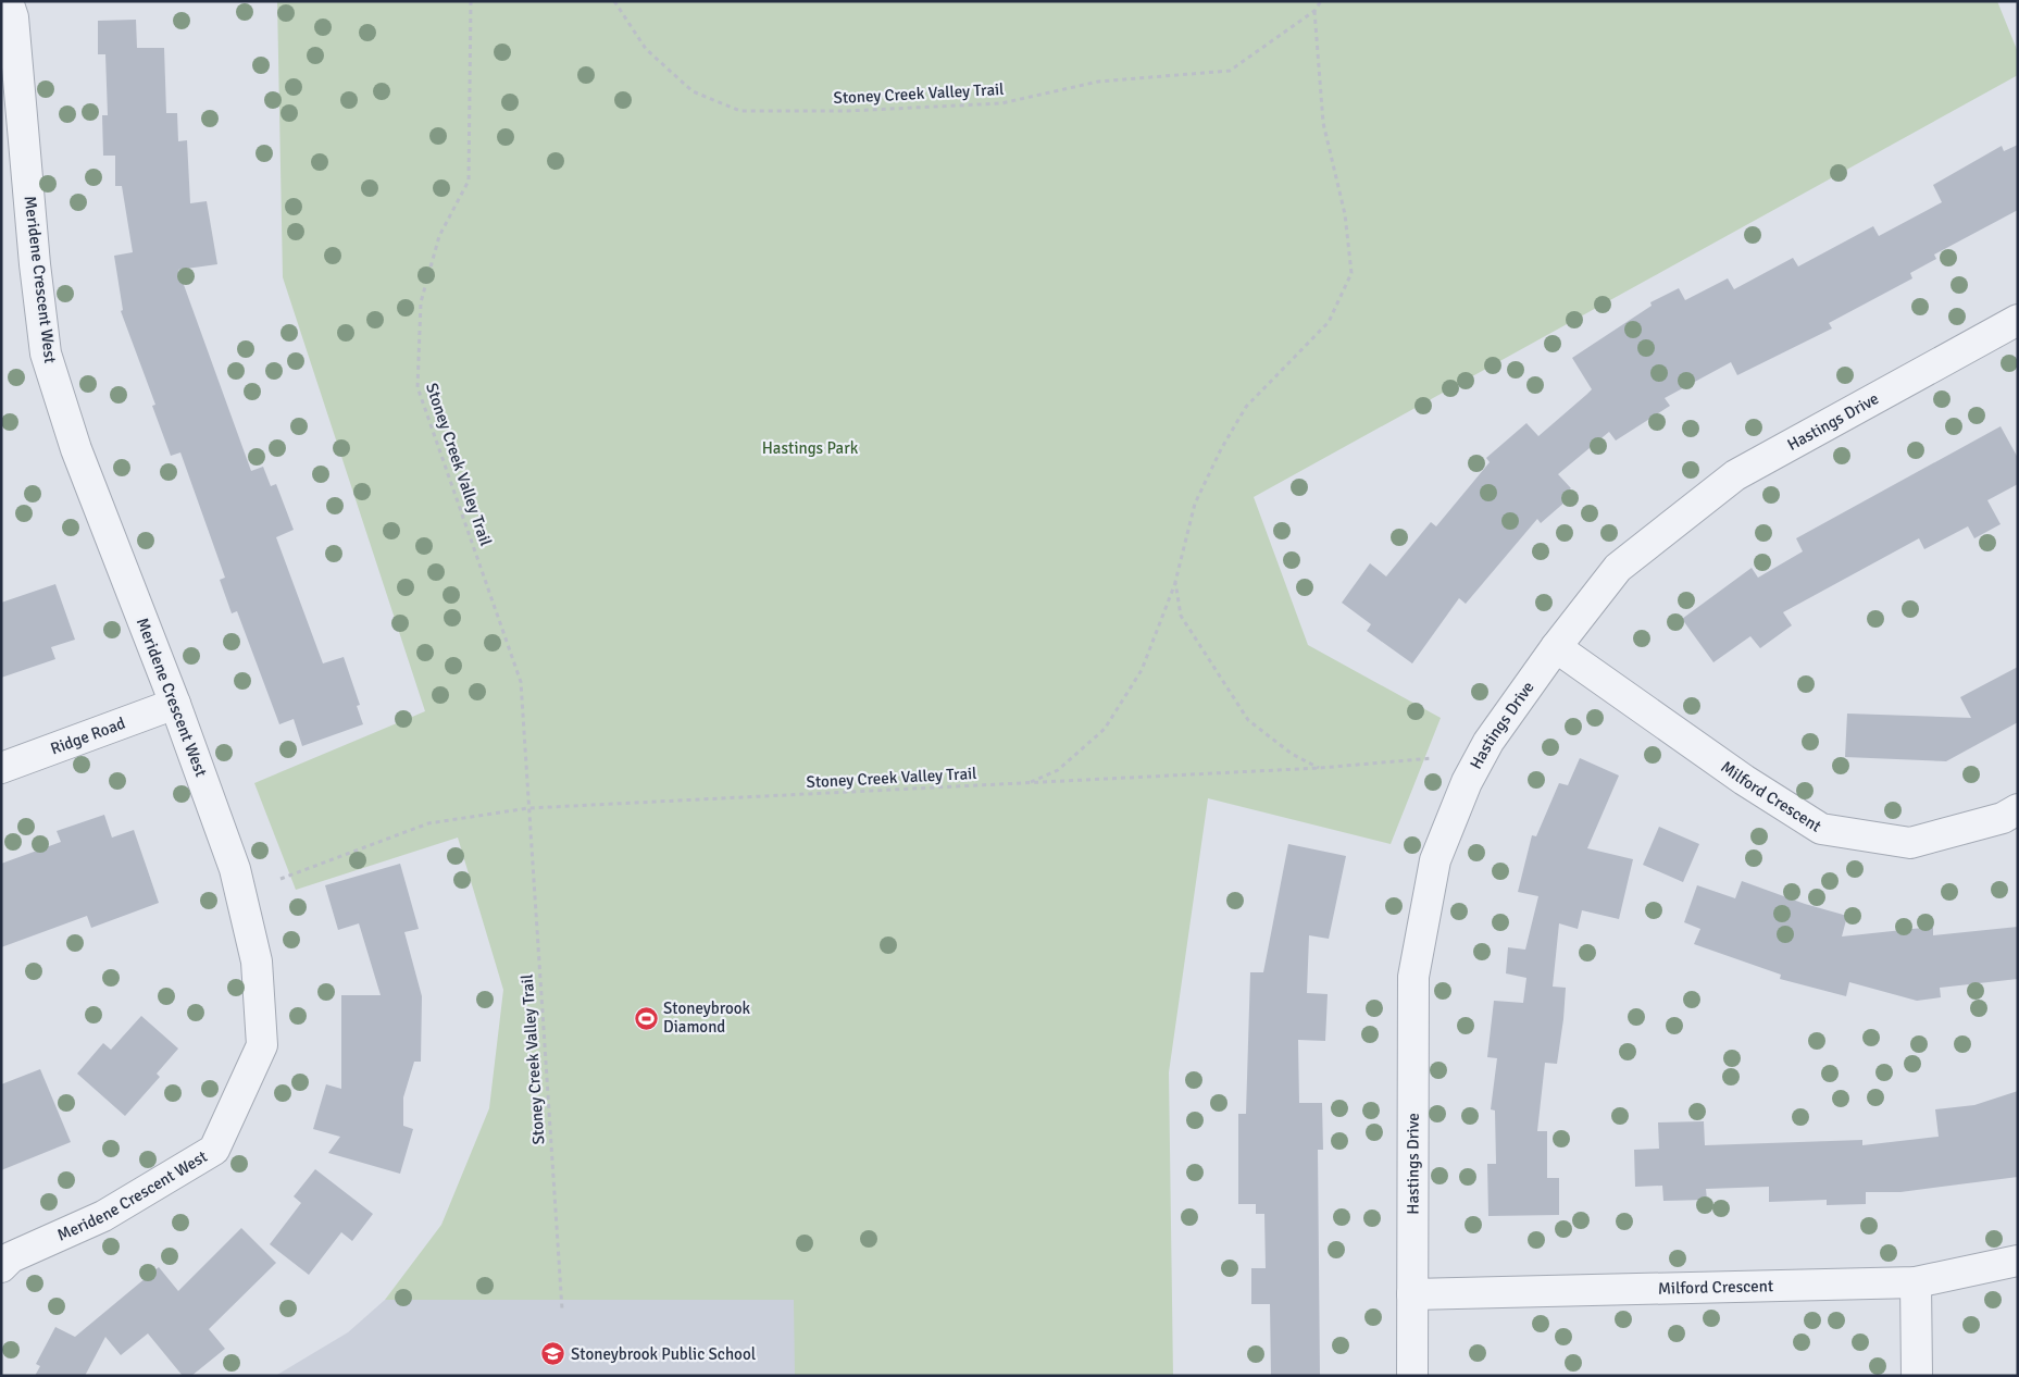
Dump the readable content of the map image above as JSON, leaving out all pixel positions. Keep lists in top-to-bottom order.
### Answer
{
  "streets": {
    "street": [
      "Meridene Crescent West",
      "Hastings Drive",
      "Ridge Road",
      "Milford Crescent"
    ],
    "path": ["Stoney Creek Valley Trail"]
  },
  "crossings": [
    ["Meridene Crescent West", "Ridge Road"],
    ["Hastings Drive", "Milford Crescent"]
  ],
  "parks": ["Hastings Park"],
  "places": {
    "sports": ["Stoneybrook Diamond"],
    "school or university": ["Stoneybrook Public School"]
  }
}
